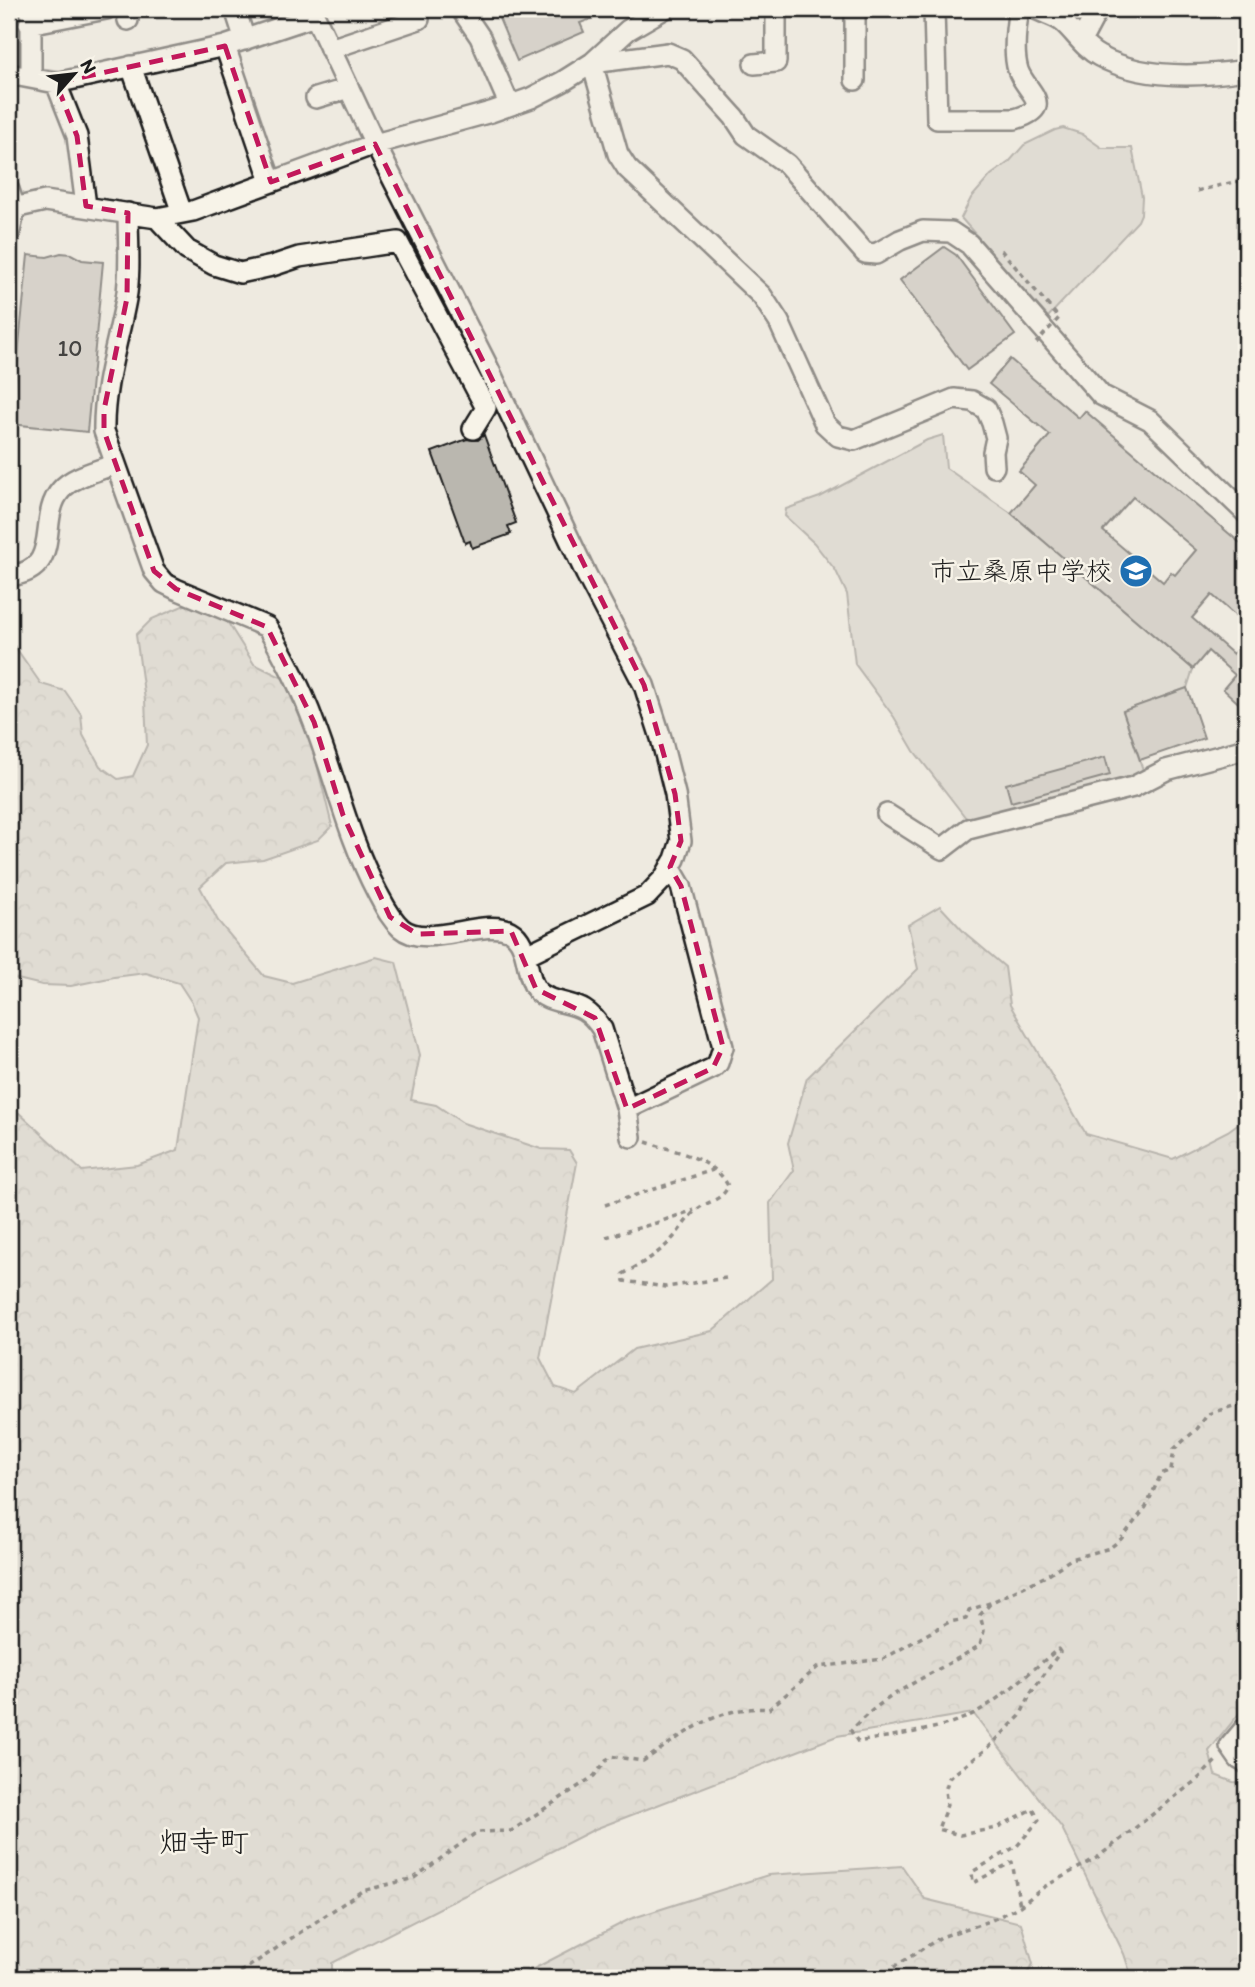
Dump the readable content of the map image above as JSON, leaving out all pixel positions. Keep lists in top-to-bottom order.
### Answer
{
  "districts": ["畑寺町"],
  "places": {
    "school or university": ["市立桑原中学校"]
  },
  "house_numbers": ["10"],
  "north": "top right"
}
